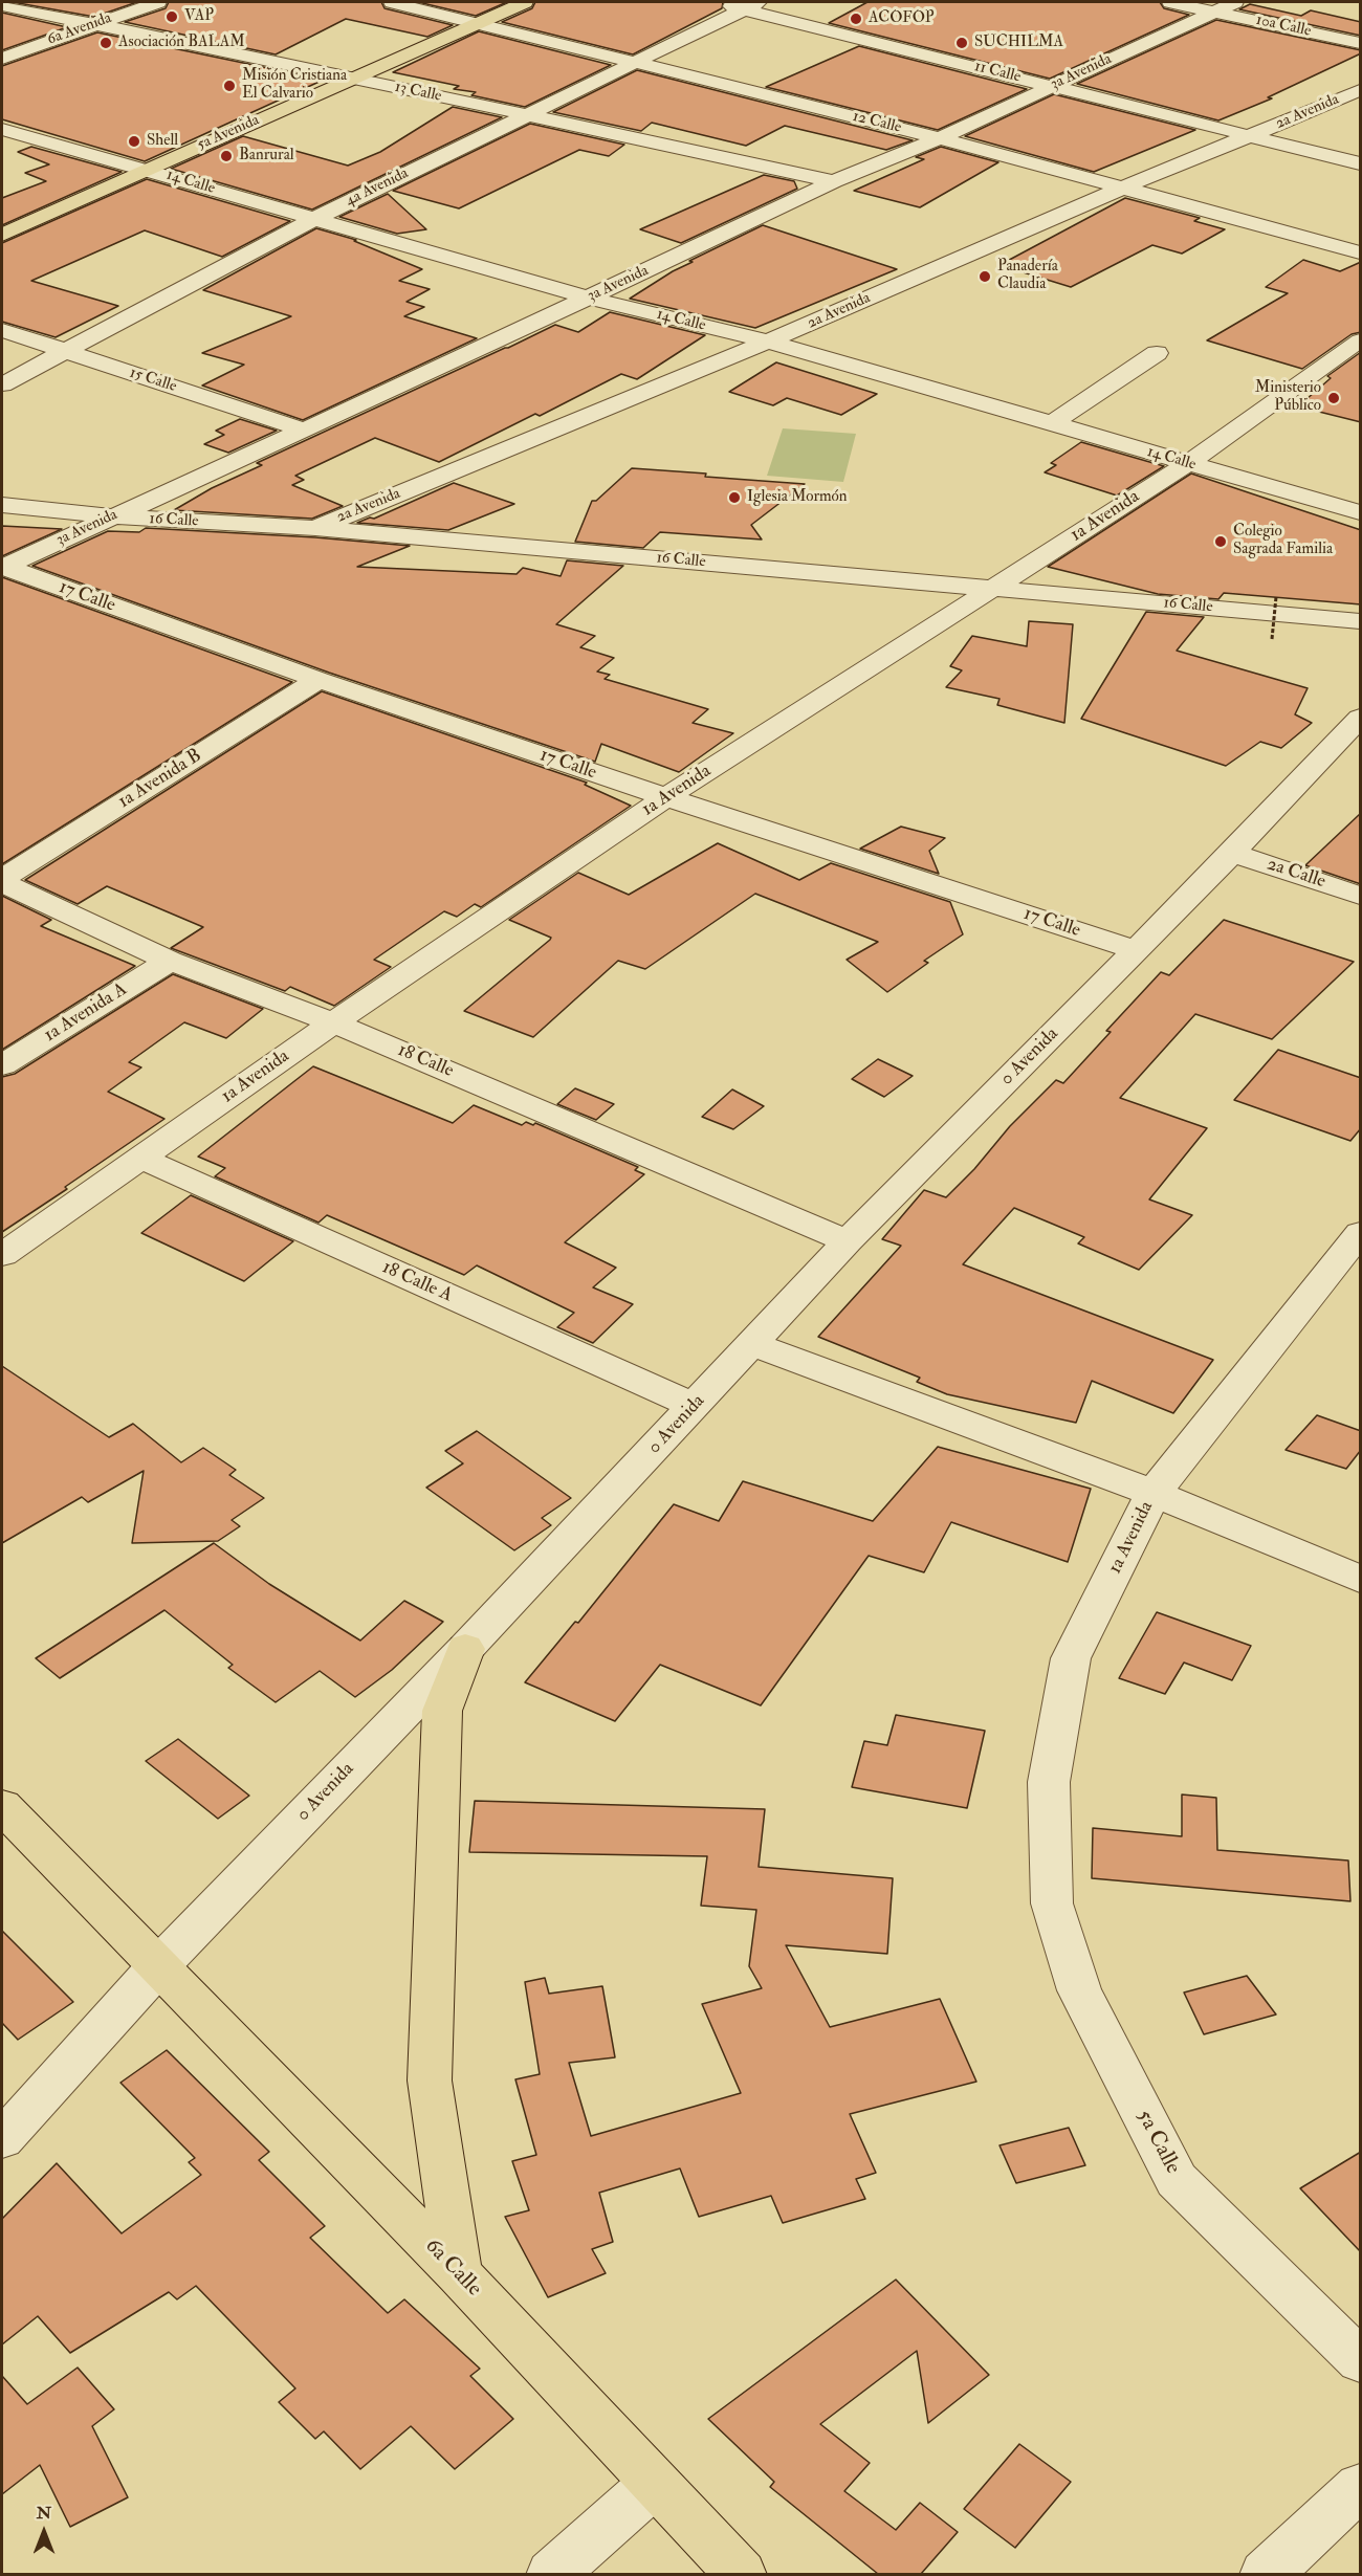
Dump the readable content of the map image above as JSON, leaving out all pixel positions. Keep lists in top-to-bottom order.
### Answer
{
  "streets": {
    "main road": ["5a Avenida", "6a Calle"],
    "street": [
      "10a Calle",
      "6a Avenida",
      "11 Calle",
      "3a Avenida",
      "13 Calle",
      "2a Avenida",
      "12 Calle",
      "14 Calle",
      "4a Avenida",
      "15 Calle",
      "1a Avenida",
      "16 Calle",
      "17 Calle",
      "1a Avenida B",
      "2a Calle",
      "1a Avenida A",
      "0 Avenida",
      "18 Calle",
      "18 Calle A",
      "5a Calle"
    ]
  },
  "crossings": [
    ["10a Calle", "3a Avenida"],
    ["6a Avenida", "13 Calle"],
    ["11 Calle", "3a Avenida"],
    ["11 Calle", "2a Avenida"],
    ["11 Calle", "4a Avenida"],
    ["3a Avenida", "13 Calle"],
    ["3a Avenida", "12 Calle"],
    ["3a Avenida", "14 Calle"],
    ["3a Avenida", "15 Calle"],
    ["3a Avenida", "16 Calle"],
    ["3a Avenida", "17 Calle"],
    ["13 Calle", "5a Avenida"],
    ["13 Calle", "4a Avenida"],
    ["2a Avenida", "12 Calle"],
    ["2a Avenida", "14 Calle"],
    ["2a Avenida", "16 Calle"],
    ["12 Calle", "5a Avenida"],
    ["12 Calle", "4a Avenida"],
    ["5a Avenida", "14 Calle"],
    ["14 Calle", "4a Avenida"],
    ["14 Calle", "1a Avenida"],
    ["4a Avenida", "15 Calle"],
    ["1a Avenida", "16 Calle"],
    ["1a Avenida", "17 Calle"],
    ["1a Avenida", "18 Calle"],
    ["1a Avenida", "18 Calle A"],
    ["1a Avenida", "5a Calle"],
    ["17 Calle", "1a Avenida B"],
    ["17 Calle", "0 Avenida"],
    ["1a Avenida B", "18 Calle"],
    ["2a Calle", "0 Avenida"],
    ["1a Avenida A", "18 Calle"],
    ["0 Avenida", "18 Calle"],
    ["0 Avenida", "18 Calle A"],
    ["0 Avenida", "6a Calle"]
  ],
  "places": [
    "VAP",
    "ACOFOP",
    "Asociación BALAM",
    "SUCHILMA",
    "Misión Cristiana El Calvario",
    "Shell",
    "Banrural",
    "Panadería Claudia",
    "Ministerio Público",
    "Iglesia Mormón",
    "Colegio Sagrada Familia"
  ],
  "north": "top"
}
